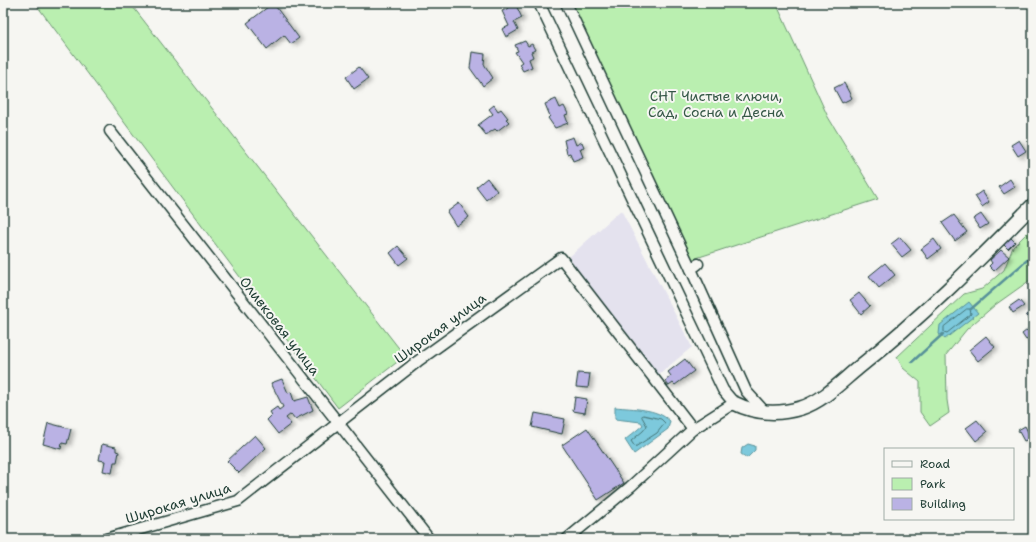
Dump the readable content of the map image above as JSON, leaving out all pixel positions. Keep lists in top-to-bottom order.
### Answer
{
  "streets": {
    "street": ["Оливковая улица", "Широкая улица"]
  },
  "crossings": [
    ["Оливковая улица", "Широкая улица"]
  ],
  "parks": ["СНТ Чистые ключи, Сад, Сосна и Десна"],
  "legend": ["Road", "Park", "Building"]
}
